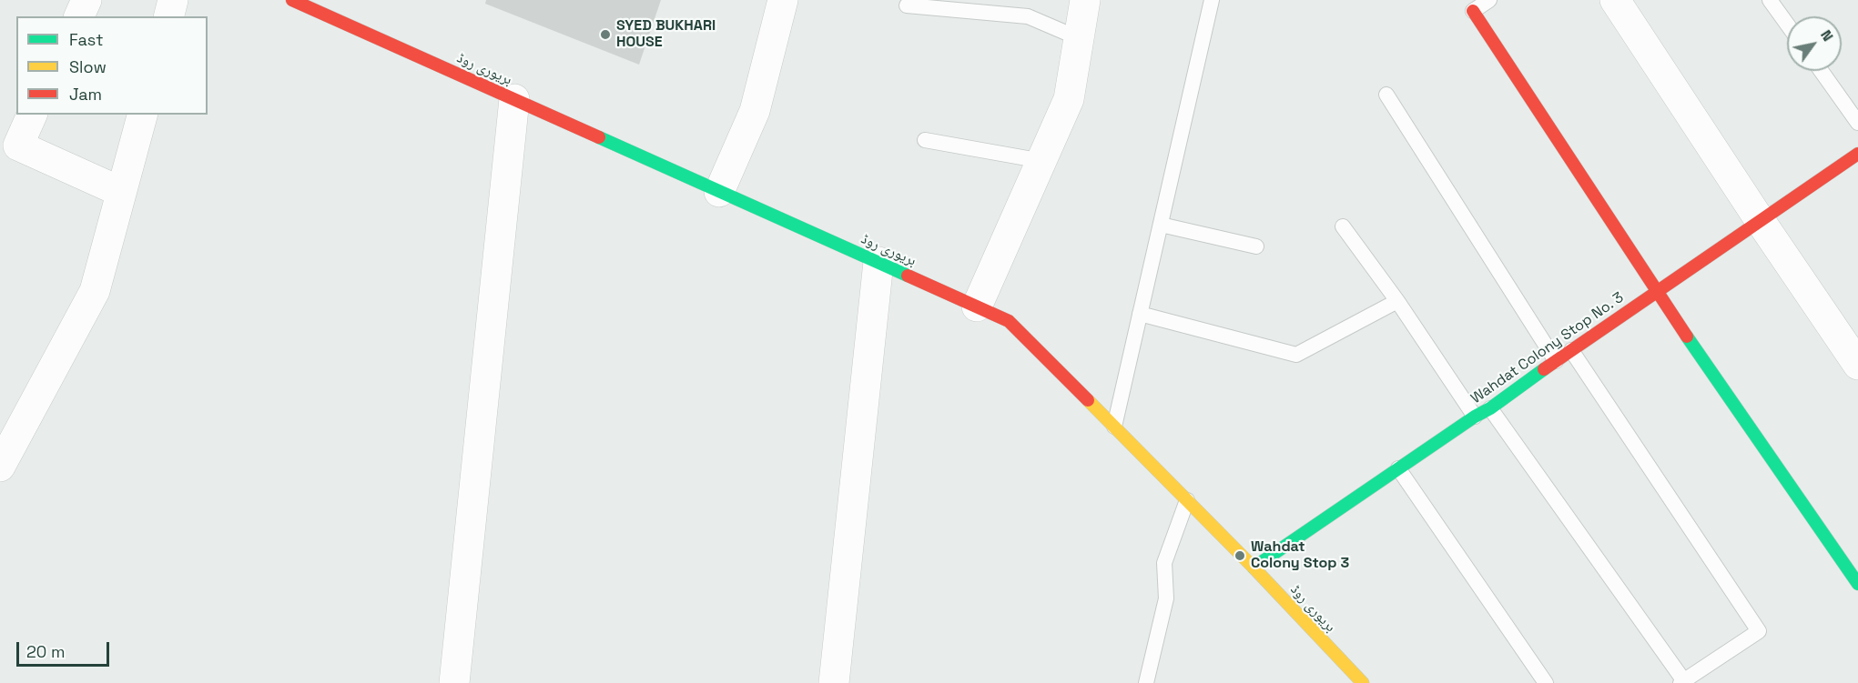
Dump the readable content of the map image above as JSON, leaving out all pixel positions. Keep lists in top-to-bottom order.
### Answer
{
  "streets": {
    "street": ["بریوری روڈ", "Wahdat Colony Stop No. 3"]
  },
  "crossings": [
    ["بریوری روڈ", "Wahdat Colony Stop No. 3"]
  ],
  "places": ["SYED BUKHARI HOUSE", "Wahdat Colony Stop 3"],
  "legend": ["Fast", "Slow", "Jam"],
  "scale_bar": "20 m",
  "north": "top right"
}
